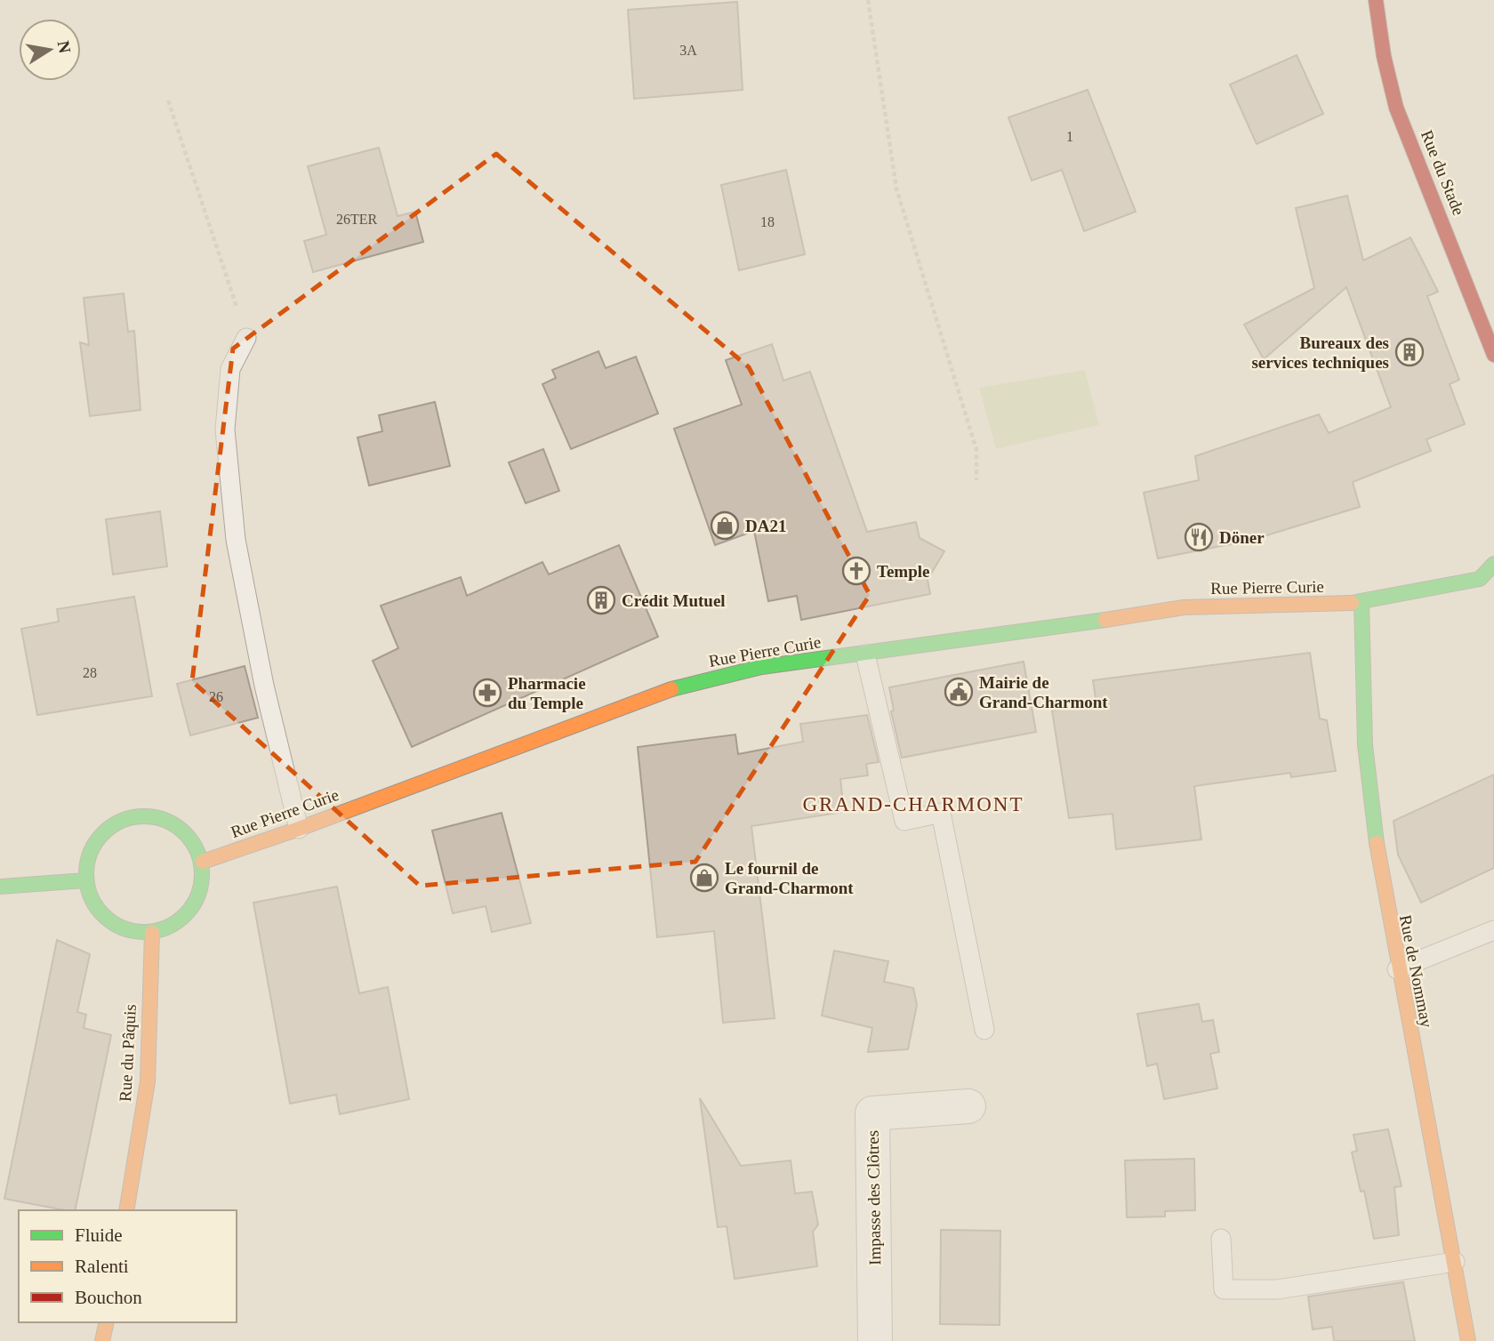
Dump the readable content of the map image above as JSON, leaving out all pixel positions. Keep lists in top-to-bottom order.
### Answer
{
  "streets": {
    "street": [
      "Rue du Stade",
      "Rue Pierre Curie",
      "Rue de Nommay",
      "Rue du Pâquis",
      "Impasse des Clôtres"
    ]
  },
  "crossings": [
    ["Rue Pierre Curie", "Rue de Nommay"],
    ["Rue Pierre Curie", "Rue du Pâquis"]
  ],
  "districts": ["GRAND-CHARMONT"],
  "places": {
    "building": ["Bureaux des services techniques", "Crédit Mutuel"],
    "shop": ["DA21", "Le fournil de Grand-Charmont"],
    "restaurant": ["Döner"],
    "church": ["Temple"],
    "public building": ["Mairie de Grand-Charmont"],
    "pharmacy": ["Pharmacie du Temple"]
  },
  "house_numbers": [
    "3A",
    "1",
    "26TER",
    "18",
    "28",
    "26"
  ],
  "legend": ["Fluide", "Ralenti", "Bouchon"],
  "north": "right"
}
